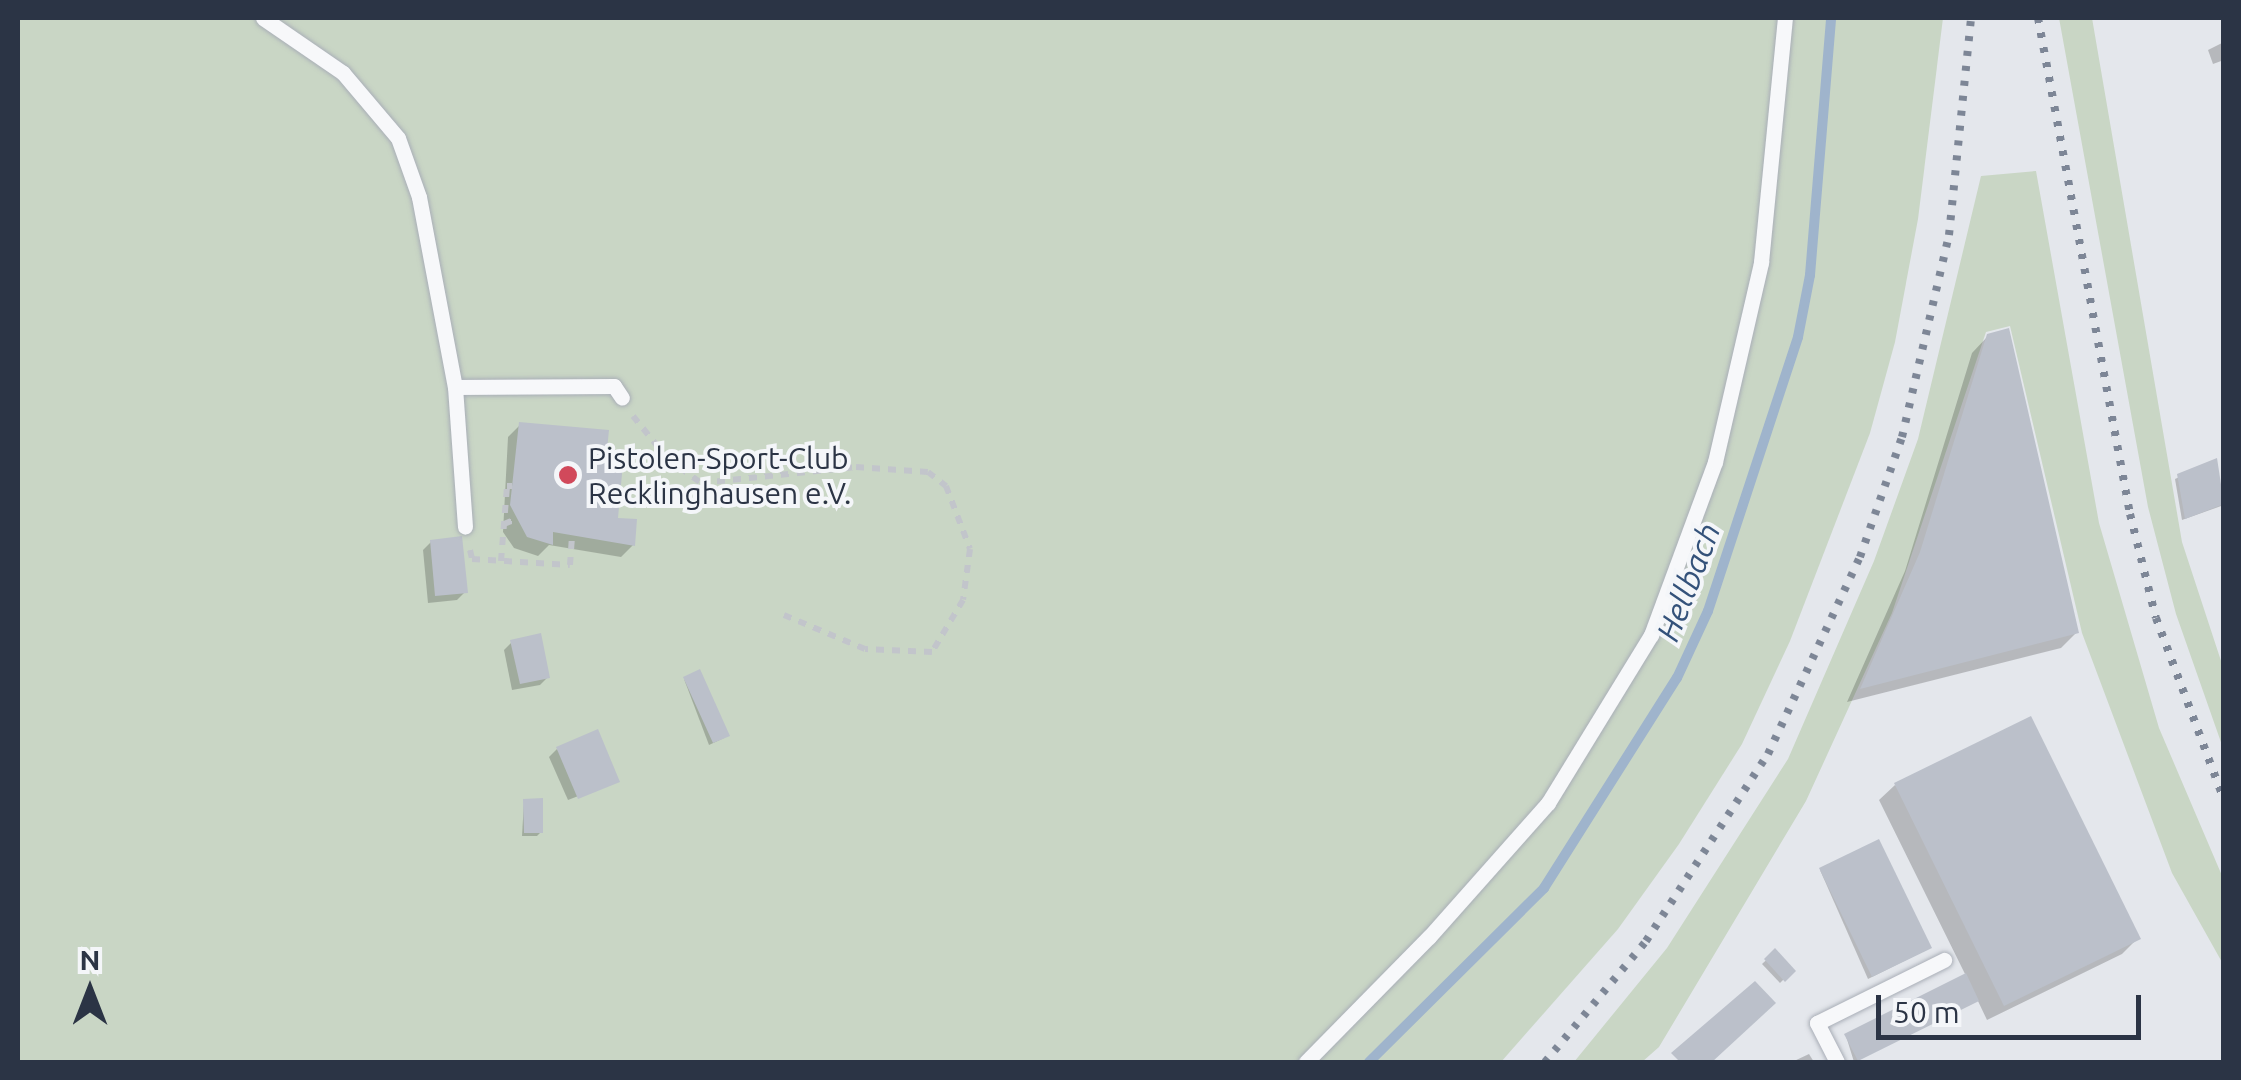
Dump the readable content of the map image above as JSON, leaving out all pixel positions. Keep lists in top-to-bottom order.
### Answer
{
  "water": ["Hellbach"],
  "places": ["Pistolen-Sport-Club Recklinghausen e.V."],
  "scale_bar": "50 m",
  "north": "top"
}
